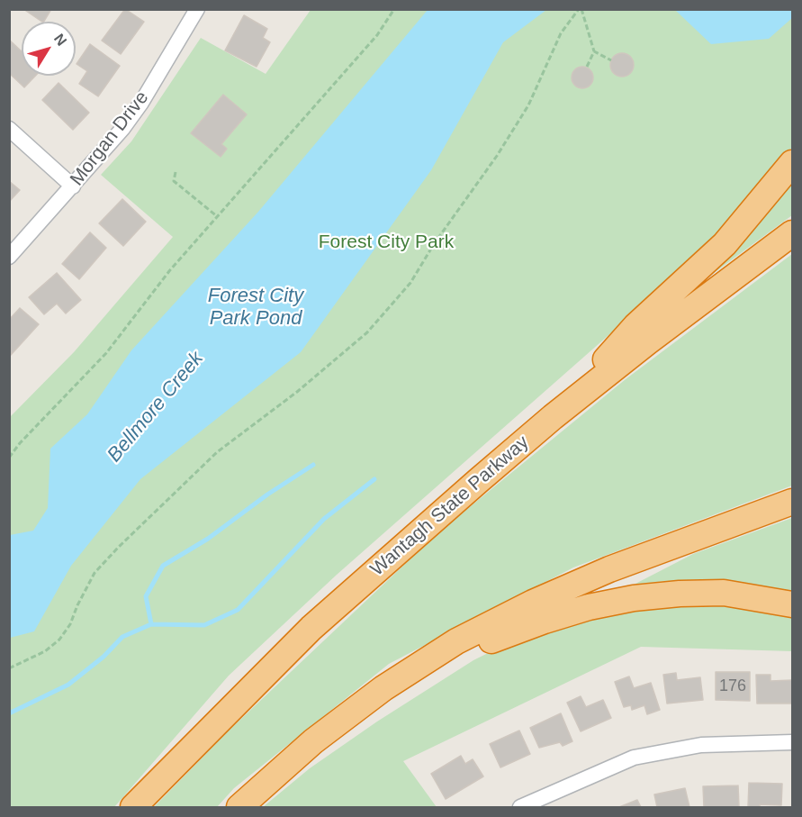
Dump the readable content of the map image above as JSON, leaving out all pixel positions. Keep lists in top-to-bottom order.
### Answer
{
  "streets": {
    "highway": ["Wantagh State Parkway"],
    "street": ["Morgan Drive"]
  },
  "water": ["Forest City Park Pond", "Bellmore Creek"],
  "parks": ["Forest City Park"],
  "house_numbers": ["176"],
  "north": "top right"
}
